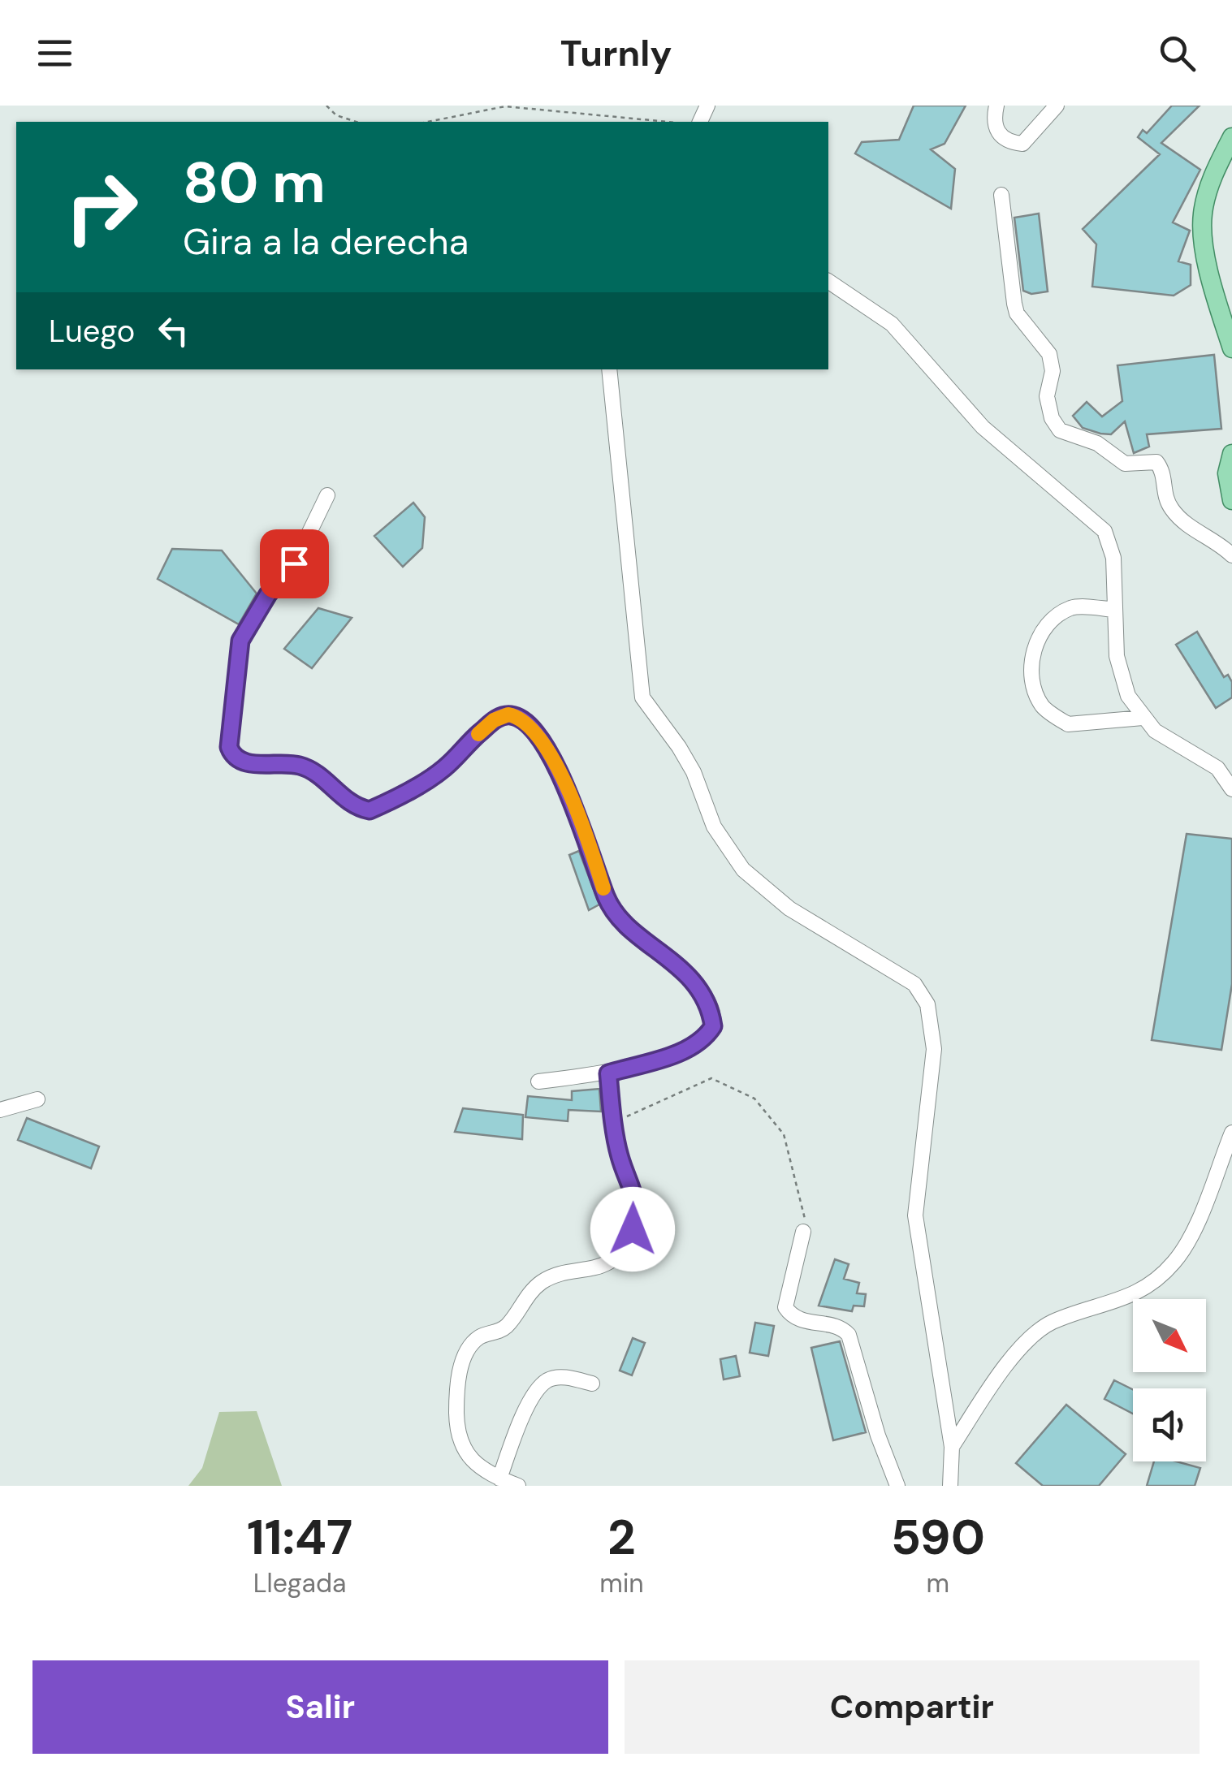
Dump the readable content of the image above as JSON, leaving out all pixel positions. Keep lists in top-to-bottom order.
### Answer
{
  "north": "bottom right",
  "page": {
    "header": "Turnly",
    "turn": ["80 m", "Gira a la derecha"],
    "then": "Luego",
    "eta": [
      "11:47",
      "Llegada",
      "2",
      "min",
      "590",
      "m"
    ],
    "buttons": ["Salir", "Compartir"]
  }
}
